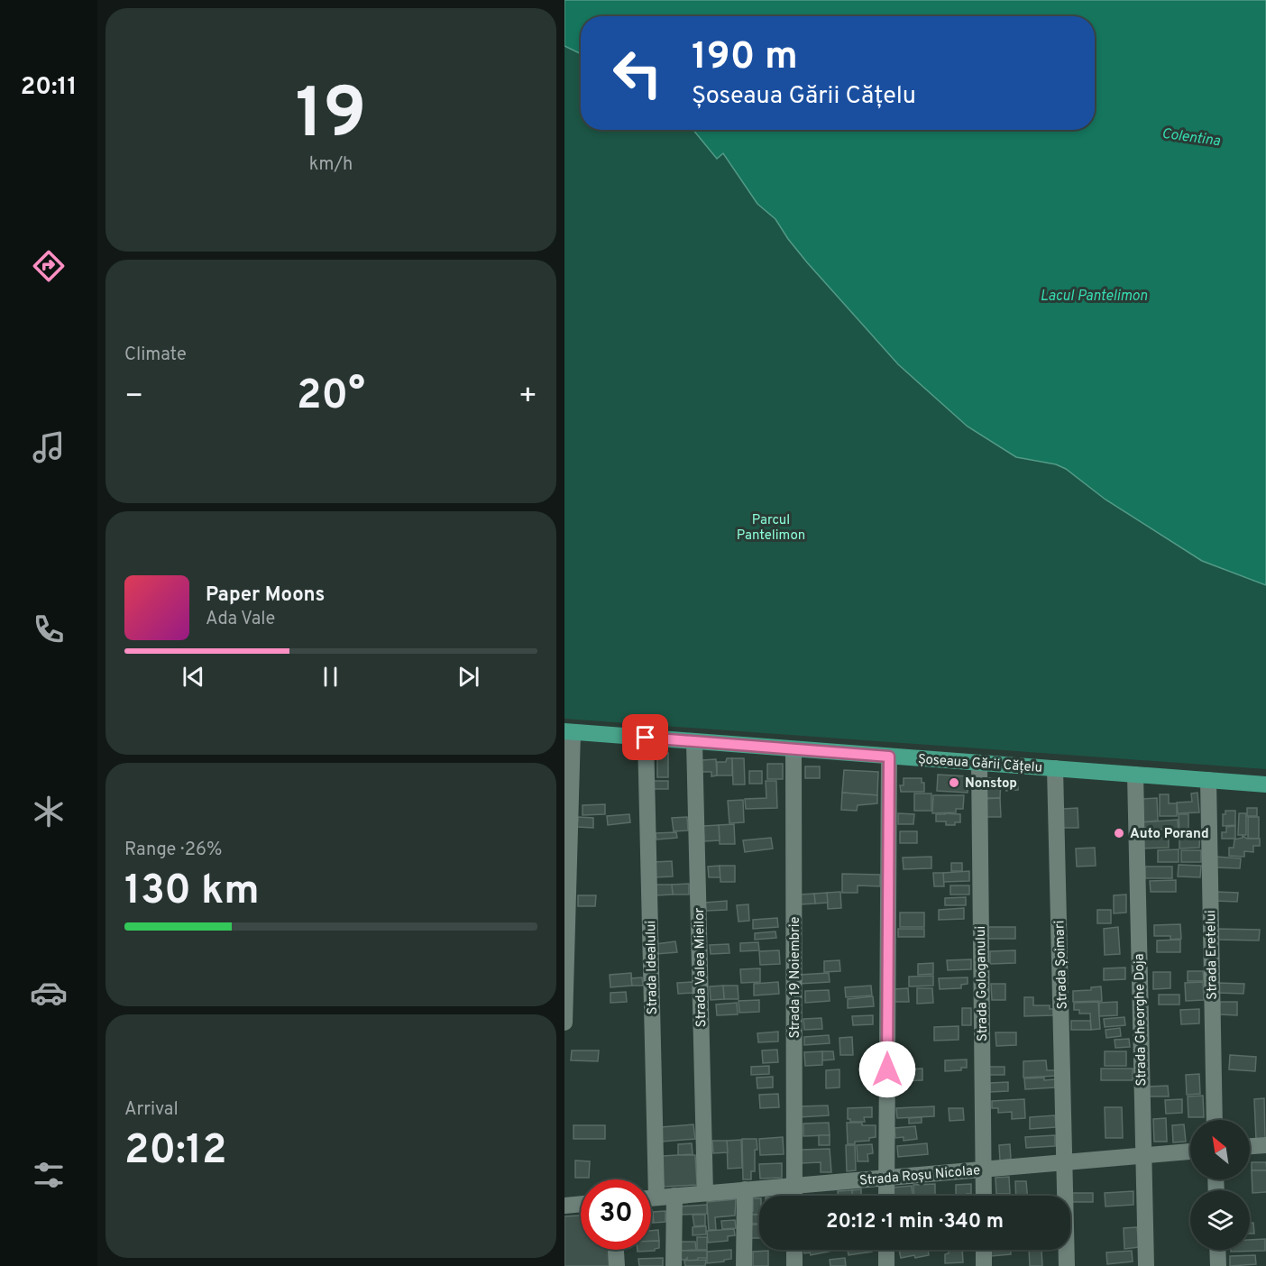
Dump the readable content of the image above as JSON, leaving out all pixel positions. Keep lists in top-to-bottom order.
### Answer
{
  "streets": {
    "main road": ["Șoseaua Gării Cățelu"],
    "street": [
      "Strada Eretelui",
      "Strada Șoimari",
      "Strada Idealului",
      "Strada Valea Mieilor",
      "Strada 19 Noiembrie",
      "Strada Gologanului",
      "Strada Gheorghe Doja",
      "Strada Roșu Nicolae"
    ]
  },
  "crossings": [
    ["Șoseaua Gării Cățelu", "Strada Eretelui"],
    ["Șoseaua Gării Cățelu", "Strada Șoimari"],
    ["Șoseaua Gării Cățelu", "Strada Idealului"],
    ["Șoseaua Gării Cățelu", "Strada Valea Mieilor"],
    ["Șoseaua Gării Cățelu", "Strada 19 Noiembrie"],
    ["Șoseaua Gării Cățelu", "Strada Gologanului"],
    ["Șoseaua Gării Cățelu", "Strada Gheorghe Doja"],
    ["Strada Șoimari", "Strada Roșu Nicolae"],
    ["Strada Idealului", "Strada Roșu Nicolae"],
    ["Strada Valea Mieilor", "Strada Roșu Nicolae"],
    ["Strada 19 Noiembrie", "Strada Roșu Nicolae"],
    ["Strada Gologanului", "Strada Roșu Nicolae"],
    ["Strada Gheorghe Doja", "Strada Roșu Nicolae"]
  ],
  "water": ["Colentina", "Lacul Pantelimon"],
  "parks": ["Parcul Pantelimon"],
  "places": ["Nonstop", "Auto Porand"],
  "north": "top left",
  "page": {
    "tabs": "20:11",
    "tile": [
      ["19", "km/h"],
      "Climate",
      ["Range · 26%", "130 km"],
      ["Arrival", "20:12"]
    ],
    "turn": ["190 m", "Șoseaua Gării Cățelu"],
    "heat": ["−", "20°", "+"],
    "song": ["Paper Moons", "Ada Vale"],
    "limit": "30",
    "trip": "20:12 · 1 min · 340 m"
  }
}
